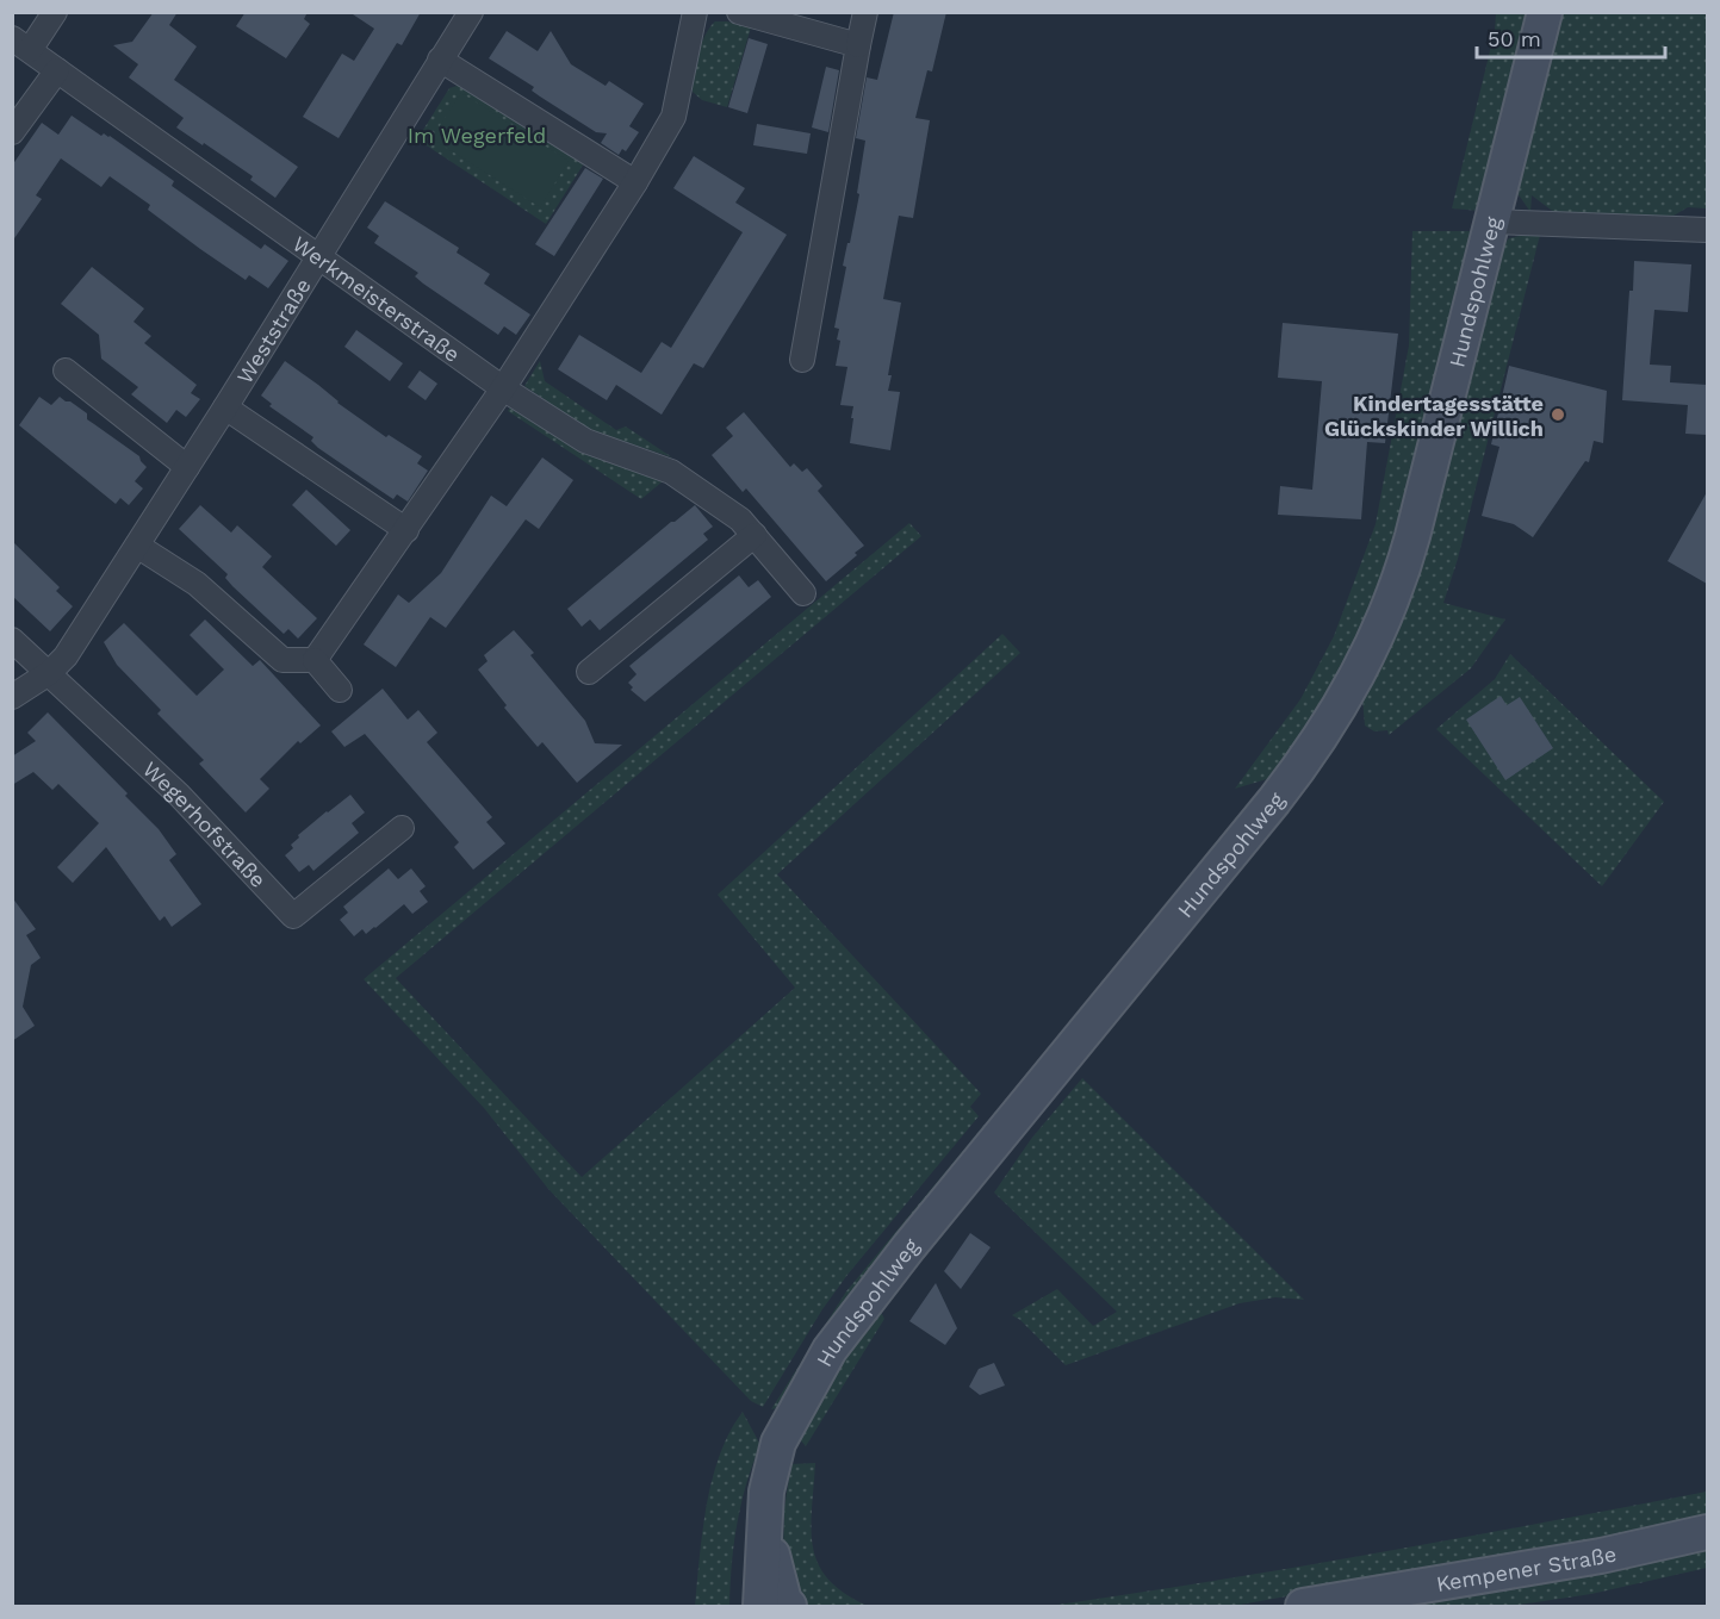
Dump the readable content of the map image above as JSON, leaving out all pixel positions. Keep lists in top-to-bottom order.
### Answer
{
  "streets": {
    "street": [
      "Hundspohlweg",
      "Werkmeisterstraße",
      "Weststraße",
      "Wegerhofstraße",
      "Kempener Straße"
    ]
  },
  "crossings": [
    ["Werkmeisterstraße", "Weststraße"],
    ["Weststraße", "Wegerhofstraße"]
  ],
  "parks": ["Im Wegerfeld"],
  "places": ["Kindertagesstätte Glückskinder Willich"],
  "scale_bar": "50 m"
}
